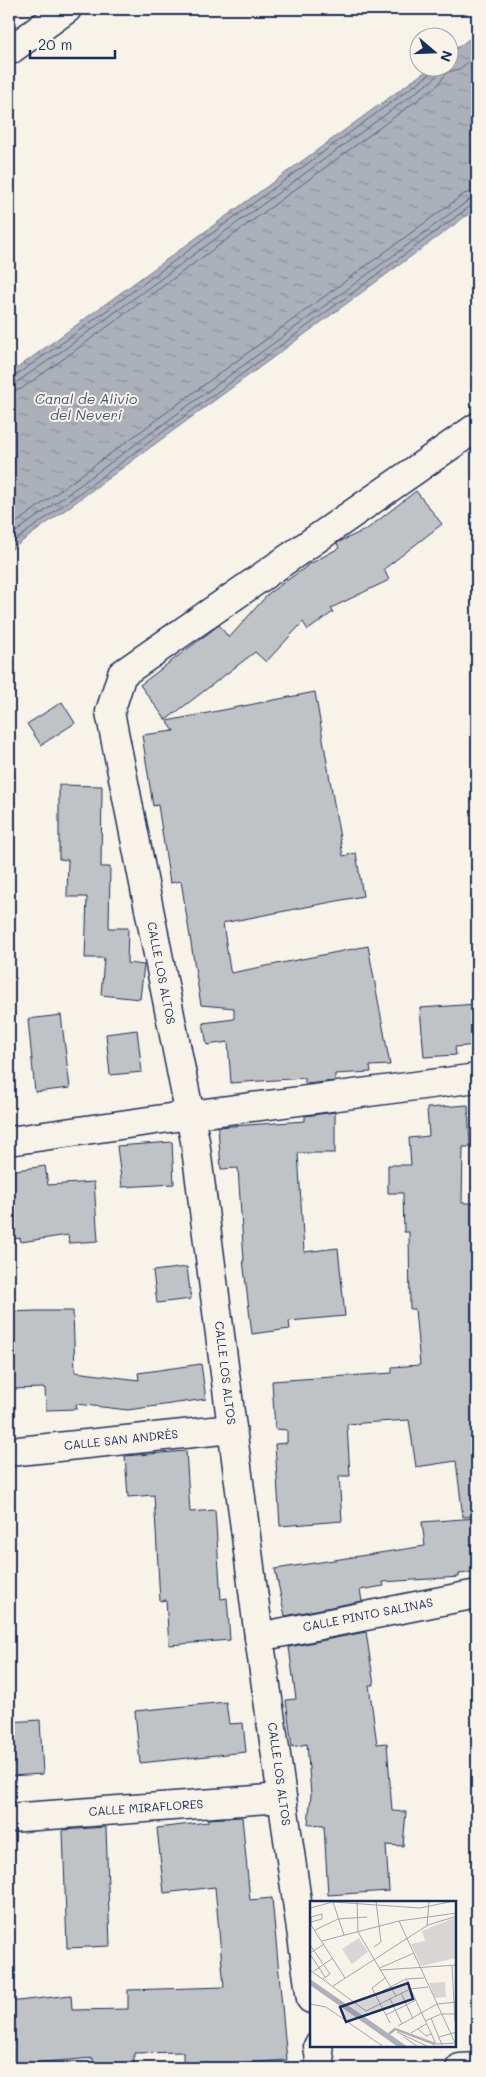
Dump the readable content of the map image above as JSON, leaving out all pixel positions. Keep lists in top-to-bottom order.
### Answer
{
  "streets": {
    "street": [
      "CALLE LOS ALTOS",
      "CALLE SAN ANDRÉS",
      "CALLE PINTO SALINAS",
      "CALLE MIRAFLORES"
    ]
  },
  "crossings": [
    ["CALLE LOS ALTOS", "CALLE SAN ANDRÉS"],
    ["CALLE LOS ALTOS", "CALLE PINTO SALINAS"],
    ["CALLE LOS ALTOS", "CALLE MIRAFLORES"]
  ],
  "water": ["Canal de Alivio del Neverí"],
  "scale_bar": "20 m",
  "north": "right"
}
